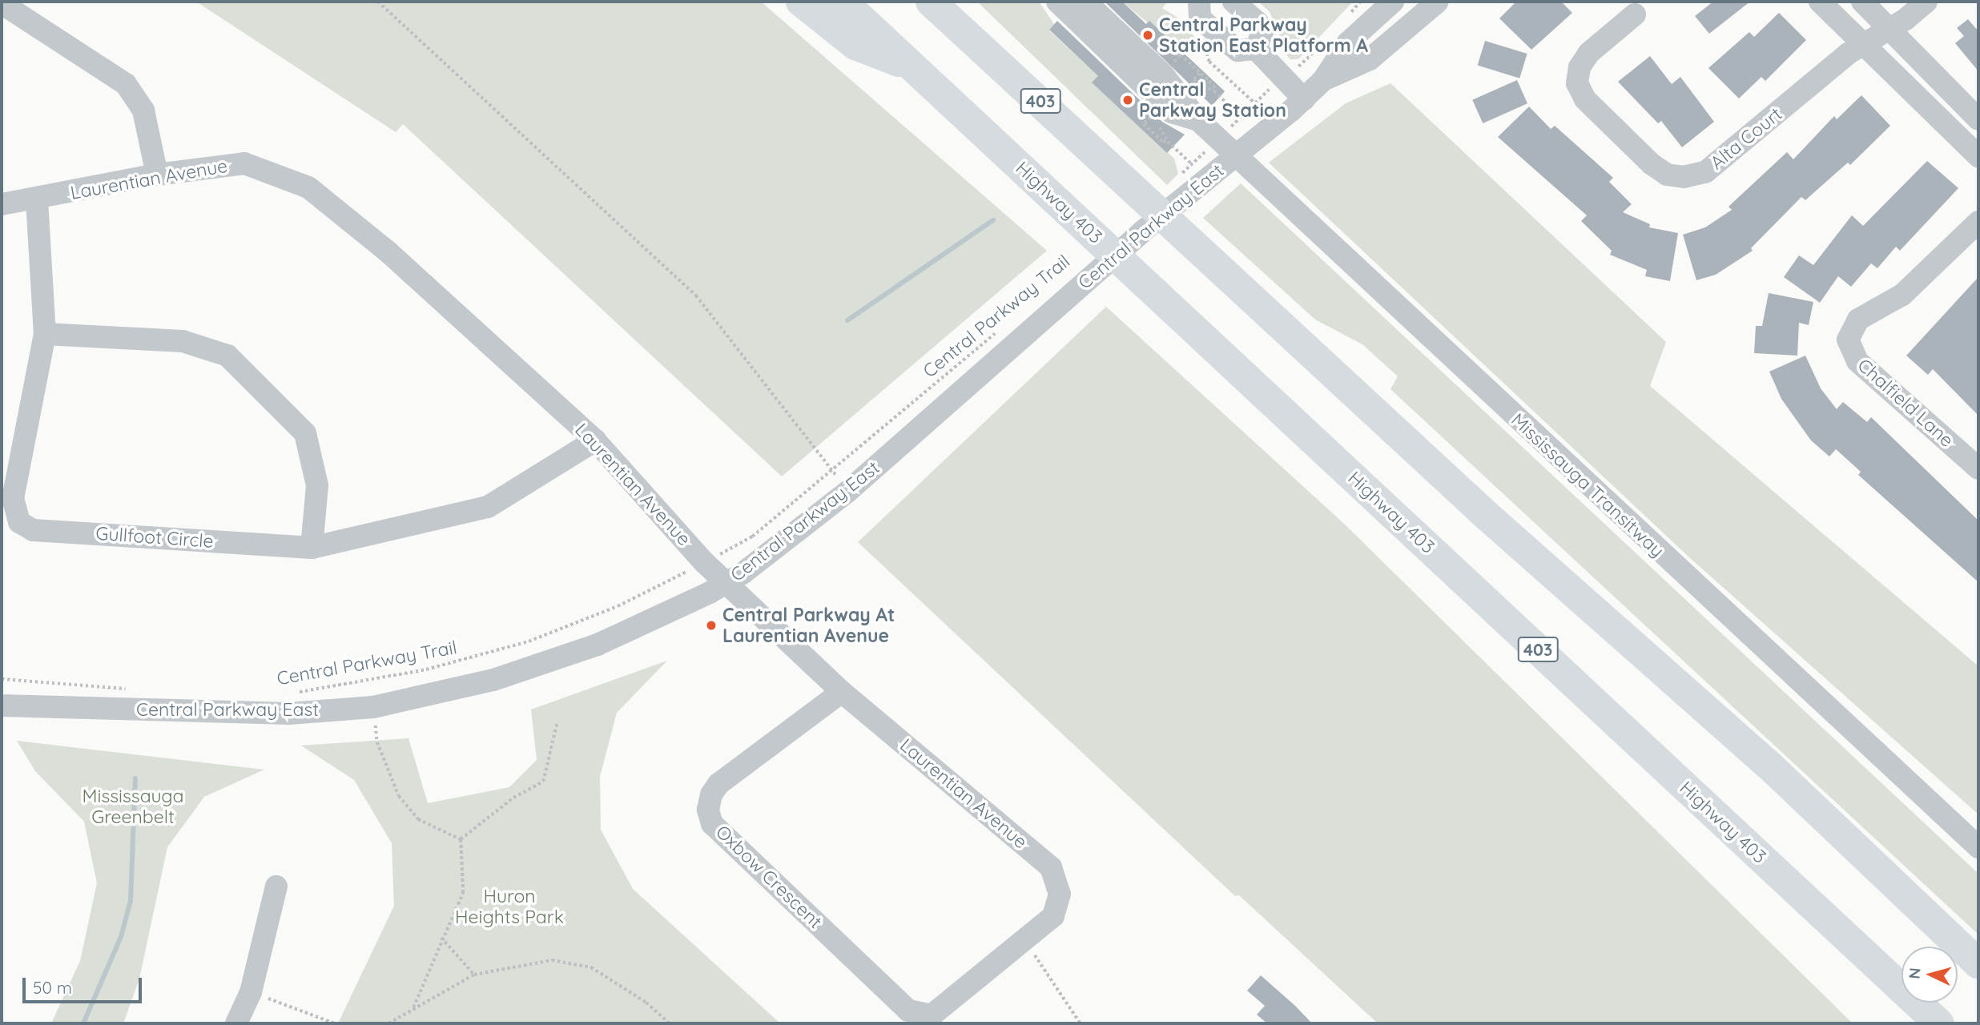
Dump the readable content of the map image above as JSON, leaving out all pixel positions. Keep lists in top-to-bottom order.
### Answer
{
  "streets": {
    "highway": ["403", "Highway 403"],
    "street": [
      "Alta Court",
      "Laurentian Avenue",
      "Central Parkway East",
      "Chalfield Lane",
      "Mississauga Transitway",
      "Gullfoot Circle",
      "Oxbow Crescent"
    ],
    "path": ["Central Parkway Trail"]
  },
  "crossings": [
    ["Laurentian Avenue", "Central Parkway East"],
    ["Laurentian Avenue", "Gullfoot Circle"],
    ["Laurentian Avenue", "Oxbow Crescent"]
  ],
  "parks": ["Mississauga Greenbelt", "Huron Heights Park"],
  "places": ["Central Parkway Station East Platform A", "Central Parkway Station", "Central Parkway At Laurentian Avenue"],
  "scale_bar": "50 m",
  "north": "left"
}
